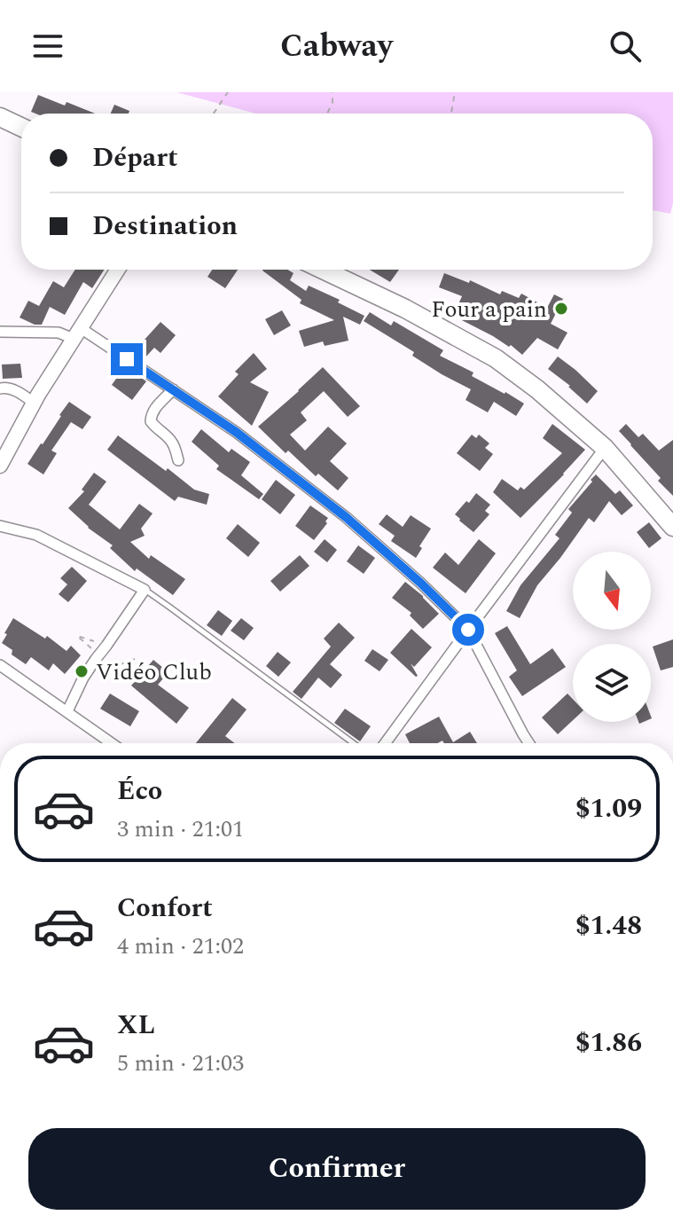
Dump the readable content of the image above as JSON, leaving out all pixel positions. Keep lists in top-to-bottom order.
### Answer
{
  "places": ["Four a pain", "Vidéo Club"],
  "north": "bottom",
  "page": {
    "header": "Cabway",
    "banner": ["Départ", "Destination"],
    "list": [
      {
        "name": "Éco",
        "note": "3 min · 21:01",
        "value": "$1.09"
      },
      {
        "name": "Confort",
        "note": "4 min · 21:02",
        "value": "$1.48"
      },
      {
        "name": "XL",
        "note": "5 min · 21:03",
        "value": "$1.86"
      }
    ],
    "buttons": "Confirmer"
  }
}
